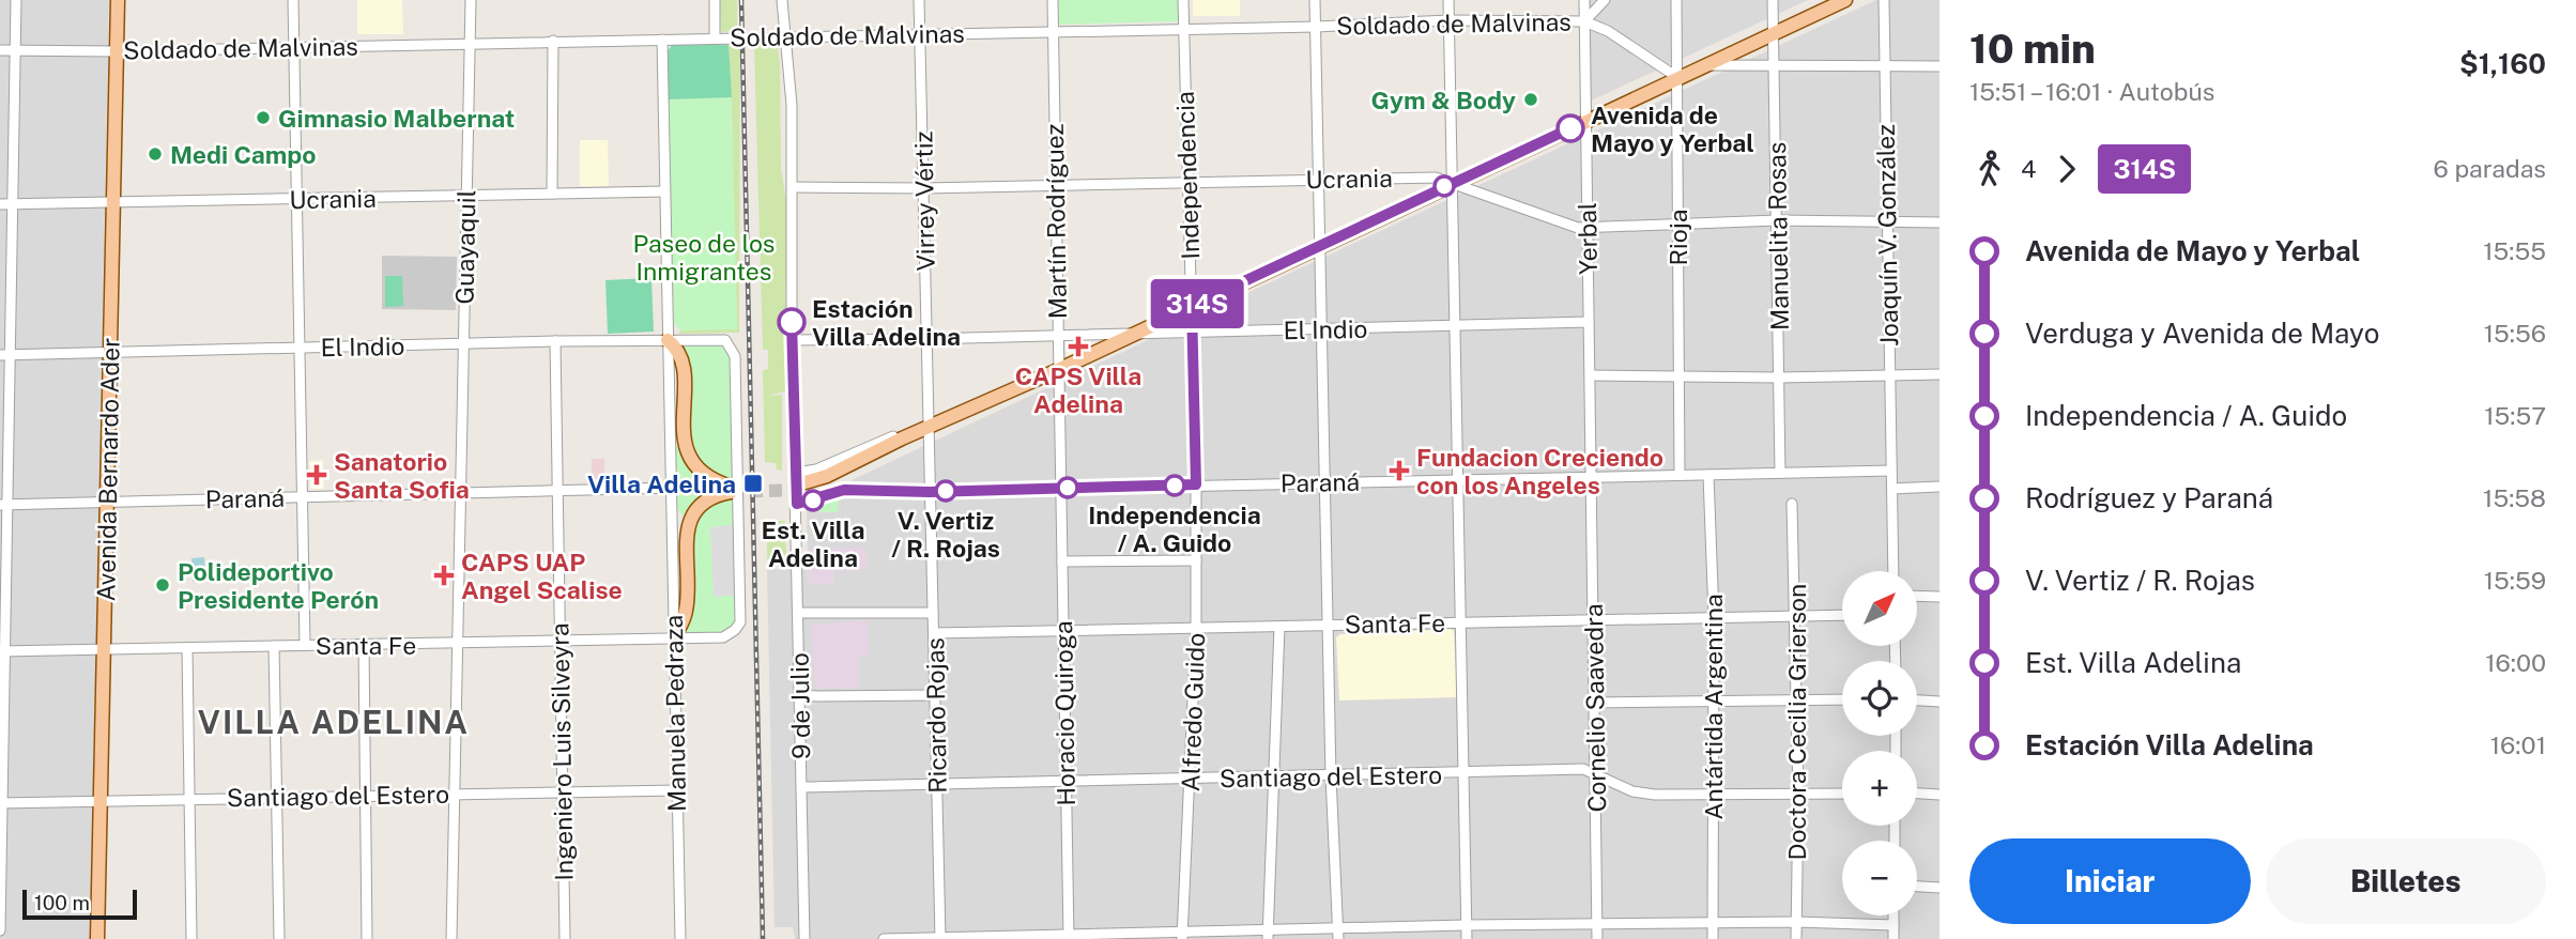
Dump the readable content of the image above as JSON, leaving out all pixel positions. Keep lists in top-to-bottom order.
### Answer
{
  "streets": {
    "main road": ["Avenida Bernardo Ader"],
    "street": [
      "Soldado de Malvinas",
      "Independencia",
      "Ucrania",
      "Virrey Vértiz",
      "Martín Rodríguez",
      "Joaquín V. González",
      "Manuelita Rosas",
      "Rioja",
      "Yerbal",
      "Guayaquil",
      "El Indio",
      "Paraná",
      "Santa Fe",
      "9 de Julio",
      "Antártida Argentina",
      "Cornelio Saavedra",
      "Alfredo Guido",
      "Manuela Pedraza",
      "Horacio Quiroga",
      "Ricardo Rojas",
      "Doctora Cecilia Grierson",
      "Ingeniero Luis Silveyra",
      "Santiago del Estero"
    ]
  },
  "crossings": [
    ["Soldado de Malvinas", "Independencia"],
    ["Soldado de Malvinas", "Virrey Vértiz"],
    ["Soldado de Malvinas", "Martín Rodríguez"],
    ["Soldado de Malvinas", "Rioja"],
    ["Soldado de Malvinas", "Yerbal"],
    ["Soldado de Malvinas", "Guayaquil"],
    ["Soldado de Malvinas", "Avenida Bernardo Ader"],
    ["Soldado de Malvinas", "9 de Julio"],
    ["Soldado de Malvinas", "Manuela Pedraza"],
    ["Independencia", "Ucrania"],
    ["Independencia", "El Indio"],
    ["Independencia", "Paraná"],
    ["Independencia", "Alfredo Guido"],
    ["Ucrania", "Virrey Vértiz"],
    ["Ucrania", "Martín Rodríguez"],
    ["Ucrania", "Joaquín V. González"],
    ["Ucrania", "Manuelita Rosas"],
    ["Ucrania", "Rioja"],
    ["Ucrania", "Yerbal"],
    ["Ucrania", "Guayaquil"],
    ["Ucrania", "Avenida Bernardo Ader"],
    ["Ucrania", "9 de Julio"],
    ["Ucrania", "Manuela Pedraza"],
    ["Virrey Vértiz", "El Indio"],
    ["Virrey Vértiz", "Paraná"],
    ["Virrey Vértiz", "Ricardo Rojas"],
    ["Martín Rodríguez", "El Indio"],
    ["Martín Rodríguez", "Paraná"],
    ["Martín Rodríguez", "Horacio Quiroga"],
    ["Joaquín V. González", "Paraná"],
    ["Manuelita Rosas", "Paraná"],
    ["Rioja", "Paraná"],
    ["Yerbal", "El Indio"],
    ["Yerbal", "Paraná"],
    ["Yerbal", "Cornelio Saavedra"],
    ["Guayaquil", "El Indio"],
    ["Guayaquil", "Paraná"],
    ["Guayaquil", "Santa Fe"],
    ["Guayaquil", "Santiago del Estero"],
    ["El Indio", "Avenida Bernardo Ader"],
    ["El Indio", "Santa Fe"],
    ["El Indio", "9 de Julio"],
    ["El Indio", "Manuela Pedraza"],
    ["El Indio", "Ingeniero Luis Silveyra"],
    ["Avenida Bernardo Ader", "Paraná"],
    ["Avenida Bernardo Ader", "Santa Fe"],
    ["Avenida Bernardo Ader", "Santiago del Estero"],
    ["Paraná", "9 de Julio"],
    ["Paraná", "Antártida Argentina"],
    ["Paraná", "Cornelio Saavedra"],
    ["Paraná", "Alfredo Guido"],
    ["Paraná", "Manuela Pedraza"],
    ["Paraná", "Horacio Quiroga"],
    ["Paraná", "Ricardo Rojas"],
    ["Paraná", "Ingeniero Luis Silveyra"],
    ["Santa Fe", "Antártida Argentina"],
    ["Santa Fe", "Cornelio Saavedra"],
    ["Santa Fe", "Alfredo Guido"],
    ["Santa Fe", "Manuela Pedraza"],
    ["Santa Fe", "Horacio Quiroga"],
    ["Santa Fe", "Ricardo Rojas"],
    ["Santa Fe", "Doctora Cecilia Grierson"],
    ["Santa Fe", "Ingeniero Luis Silveyra"],
    ["9 de Julio", "Santiago del Estero"],
    ["Antártida Argentina", "Santiago del Estero"],
    ["Cornelio Saavedra", "Santiago del Estero"],
    ["Alfredo Guido", "Santiago del Estero"],
    ["Manuela Pedraza", "Santiago del Estero"],
    ["Horacio Quiroga", "Santiago del Estero"],
    ["Ricardo Rojas", "Santiago del Estero"],
    ["Doctora Cecilia Grierson", "Santiago del Estero"],
    ["Ingeniero Luis Silveyra", "Santiago del Estero"]
  ],
  "districts": ["VILLA ADELINA"],
  "parks": ["Paseo de los Inmigrantes"],
  "places": {
    "other": [
      "Gym & Body",
      "Gimnasio Malbernat",
      "Avenida de Mayo y Yerbal",
      "Medi Campo",
      "Estación Villa Adelina",
      "Independencia / A. Guido",
      "V. Vertiz / R. Rojas",
      "Est. Villa Adelina",
      "Polideportivo Presidente Perón"
    ],
    "health": [
      "CAPS Villa Adelina",
      "Fundacion Creciendo con los Angeles",
      "Sanatorio Santa Sofia",
      "CAPS UAP Angel Scalise"
    ],
    "transit": ["Villa Adelina"]
  },
  "lines": ["bus line 314S"],
  "scale_bar": "100 m",
  "north": "top right",
  "page": {
    "on_map": "314S",
    "heading": ["10 min", "15:51 – 16:01 · Autobús", "$1,160"],
    "legs": ["4", "314S", "6 paradas"],
    "list": [
      {
        "name": "Avenida de Mayo y Yerbal",
        "value": "15:55"
      },
      {
        "name": "Verduga y Avenida de Mayo",
        "value": "15:56"
      },
      {
        "name": "Independencia / A. Guido",
        "value": "15:57"
      },
      {
        "name": "Rodríguez y Paraná",
        "value": "15:58"
      },
      {
        "name": "V. Vertiz / R. Rojas",
        "value": "15:59"
      },
      {
        "name": "Est. Villa Adelina",
        "value": "16:00"
      },
      {
        "name": "Estación Villa Adelina",
        "value": "16:01"
      }
    ],
    "map_buttons": ["+", "−"],
    "buttons": ["Iniciar", "Billetes"],
    "scale": "100 m"
  }
}
